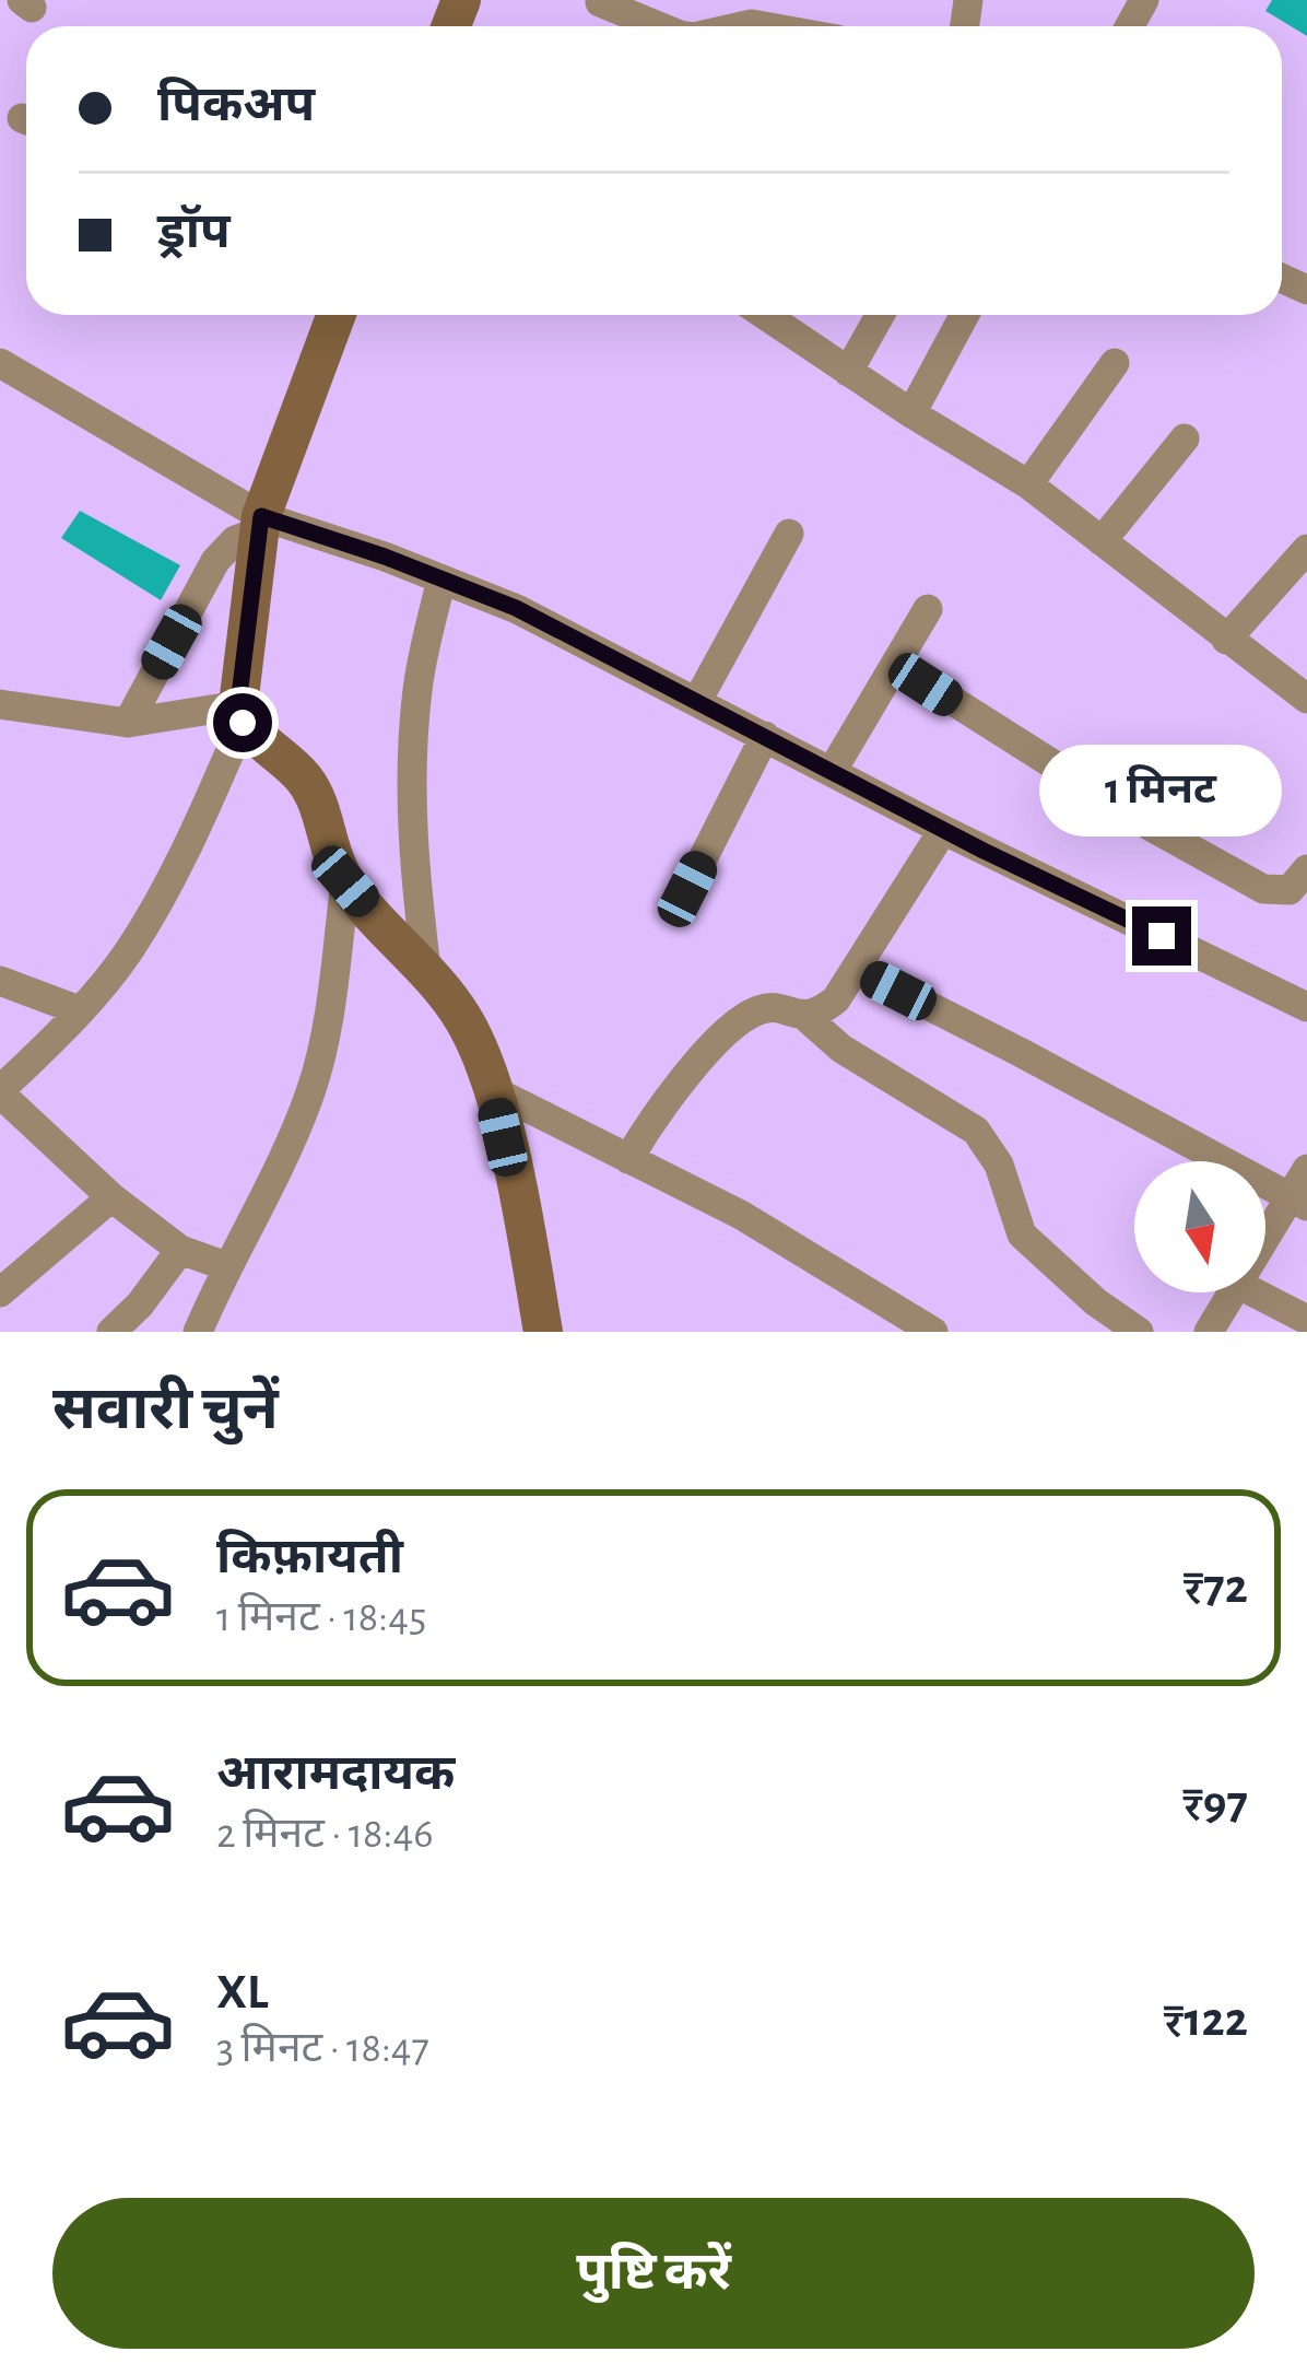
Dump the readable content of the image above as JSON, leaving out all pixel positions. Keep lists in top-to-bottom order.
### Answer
{
  "north": "bottom",
  "page": {
    "banner": ["पिकअप", "ड्रॉप"],
    "bubble": "1 मिनट",
    "heading": "सवारी चुनें",
    "list": [
      {
        "name": "किफ़ायती",
        "note": "1 मिनट · 18:45",
        "value": "₹72"
      },
      {
        "name": "आरामदायक",
        "note": "2 मिनट · 18:46",
        "value": "₹97"
      },
      {
        "name": "XL",
        "note": "3 मिनट · 18:47",
        "value": "₹122"
      }
    ],
    "buttons": "पुष्टि करें"
  }
}
